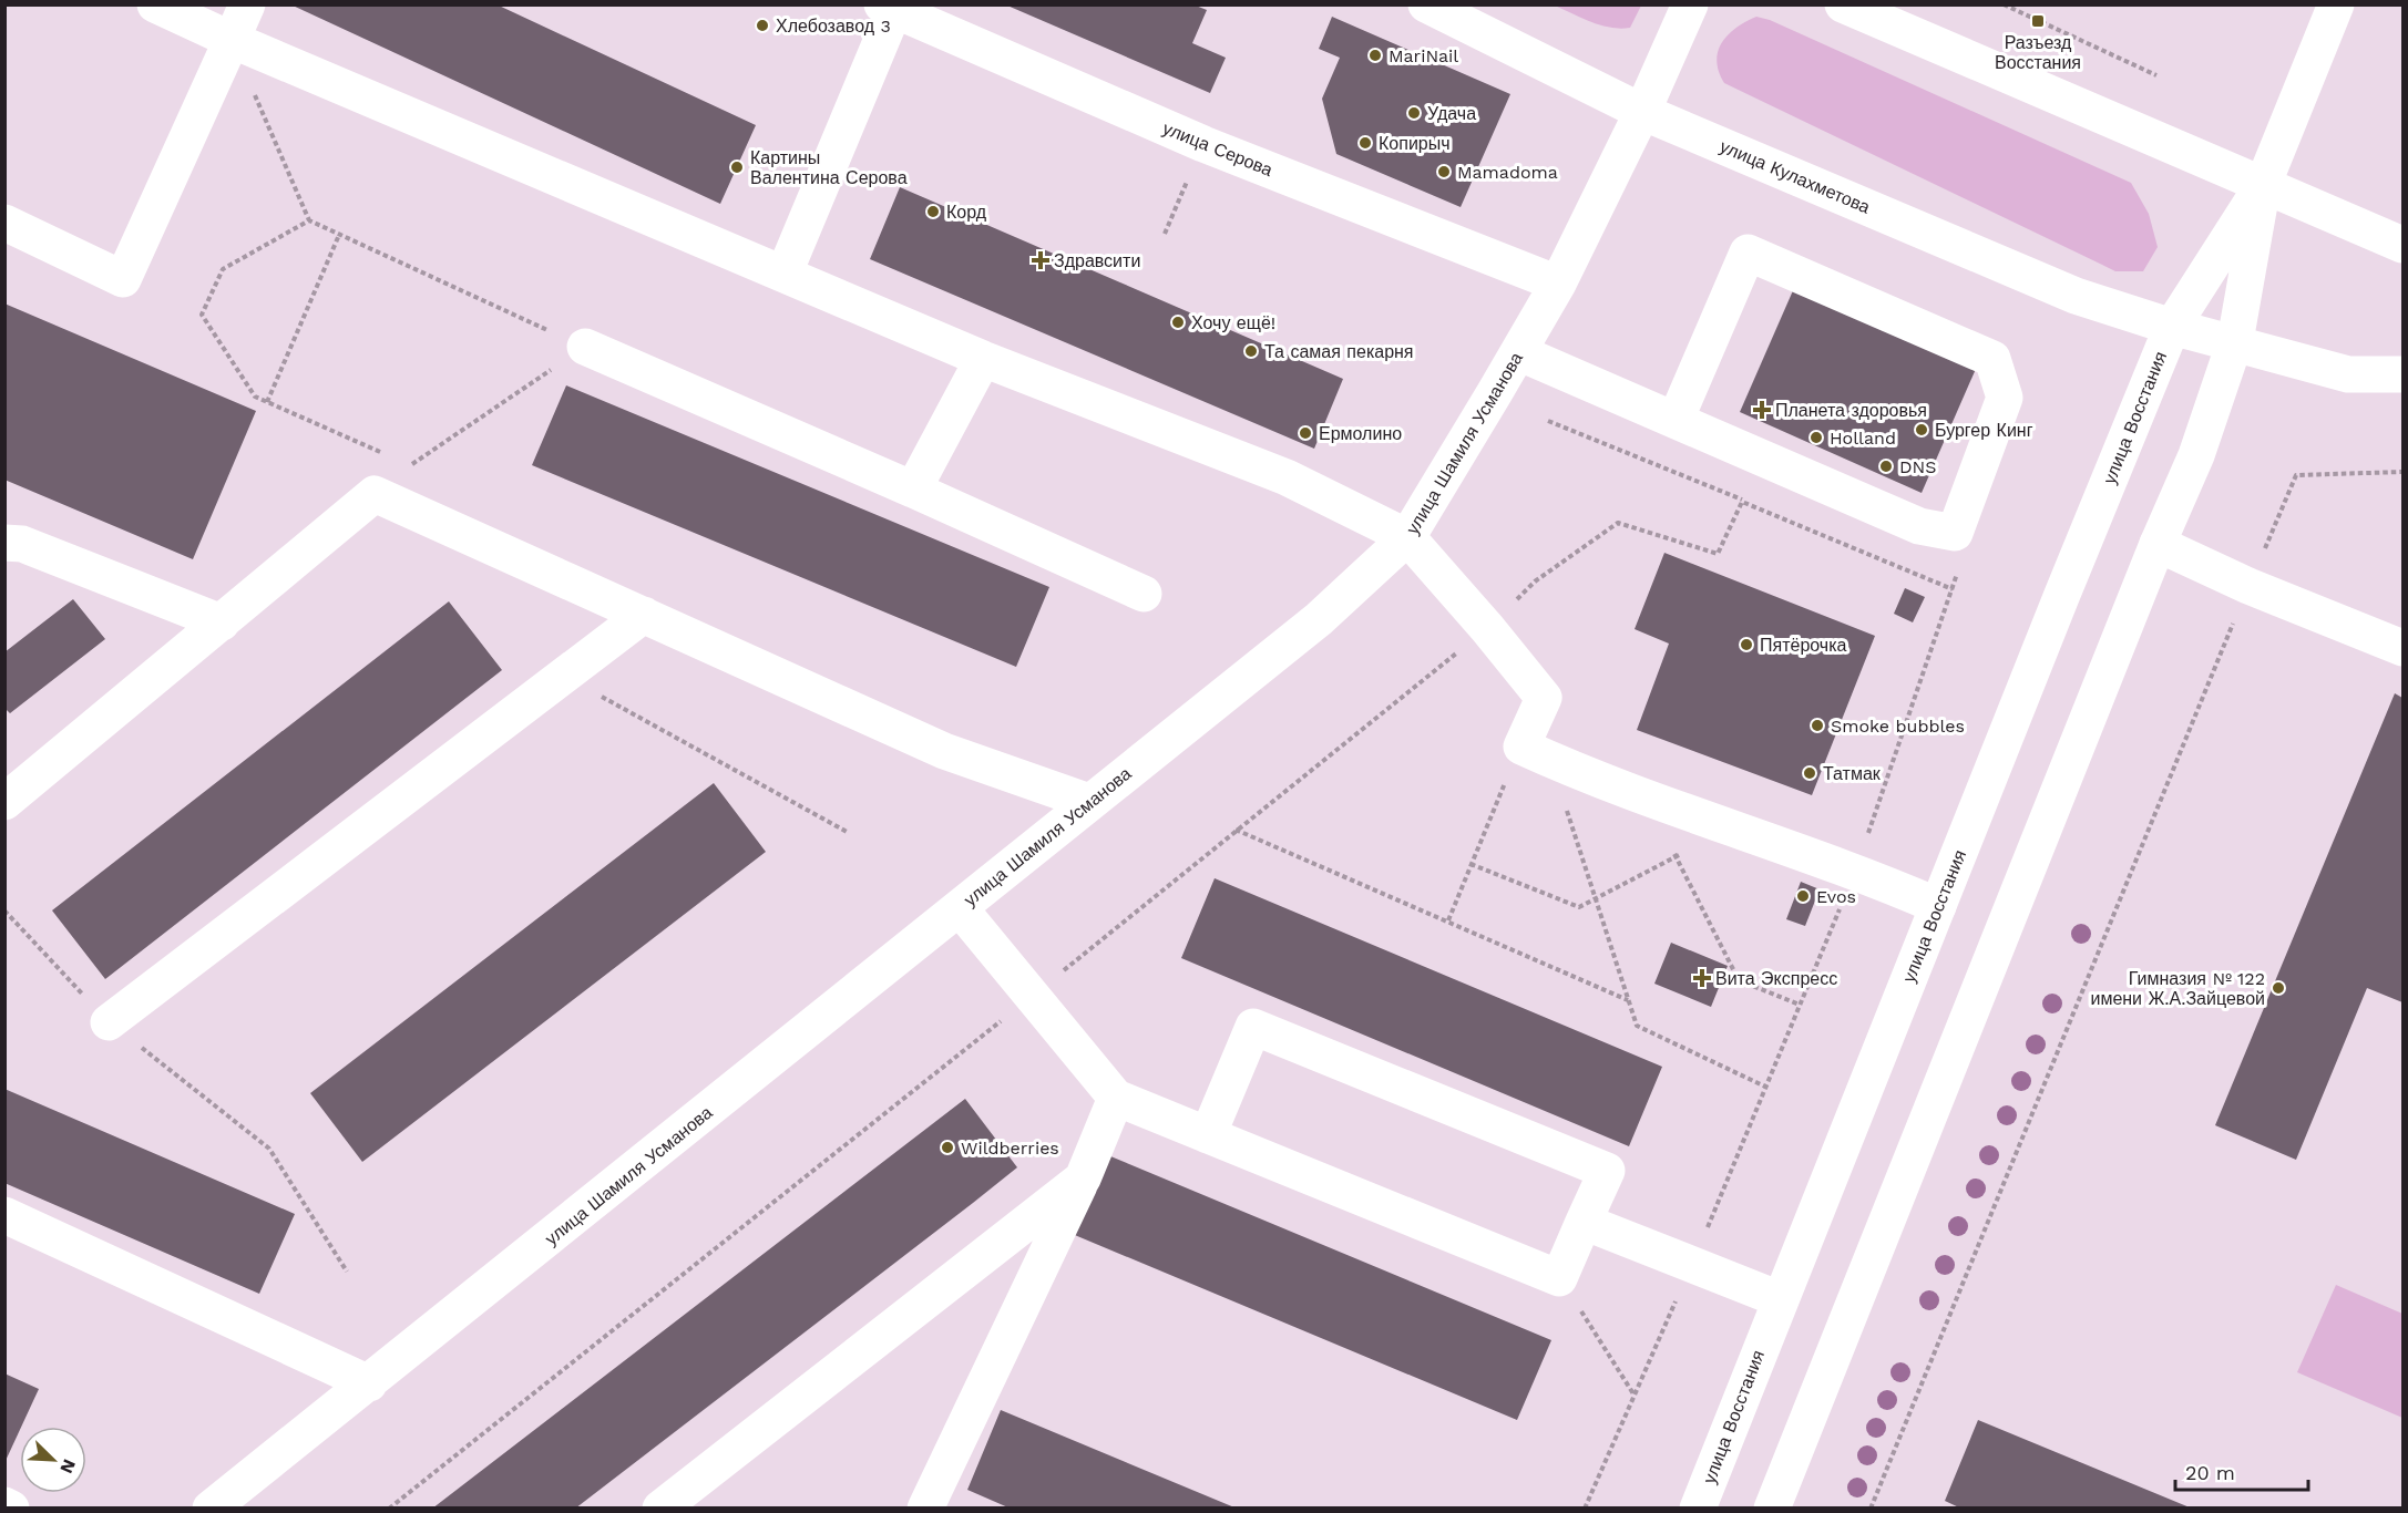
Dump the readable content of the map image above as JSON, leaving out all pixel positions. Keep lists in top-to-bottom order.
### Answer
{
  "streets": {
    "main road": [
      "улица Серова",
      "улица Кулахметова",
      "улица Восстания",
      "улица Шамиля Усманова"
    ]
  },
  "crossings": [
    ["улица Серова", "улица Шамиля Усманова"],
    ["улица Кулахметова", "улица Восстания"],
    ["улица Кулахметова", "улица Шамиля Усманова"]
  ],
  "places": {
    "transit": ["Разъезд Восстания"],
    "other": [
      "Хлебозавод 3",
      "MariNail",
      "Удача",
      "Копирыч",
      "Картины Валентина Серова",
      "Mamadoma",
      "Корд",
      "Хочу ещё!",
      "Та самая пекарня",
      "Бургер Кинг",
      "Ермолино",
      "Holland",
      "DNS",
      "Пятёрочка",
      "Smoke bubbles",
      "Татмак",
      "Evos",
      "Гимназия № 122 имени Ж.А.Зайцевой",
      "Wildberries"
    ],
    "health": ["Здравсити", "Планета здоровья", "Вита Экспресс"]
  },
  "scale_bar": "20 m",
  "north": "bottom right"
}
